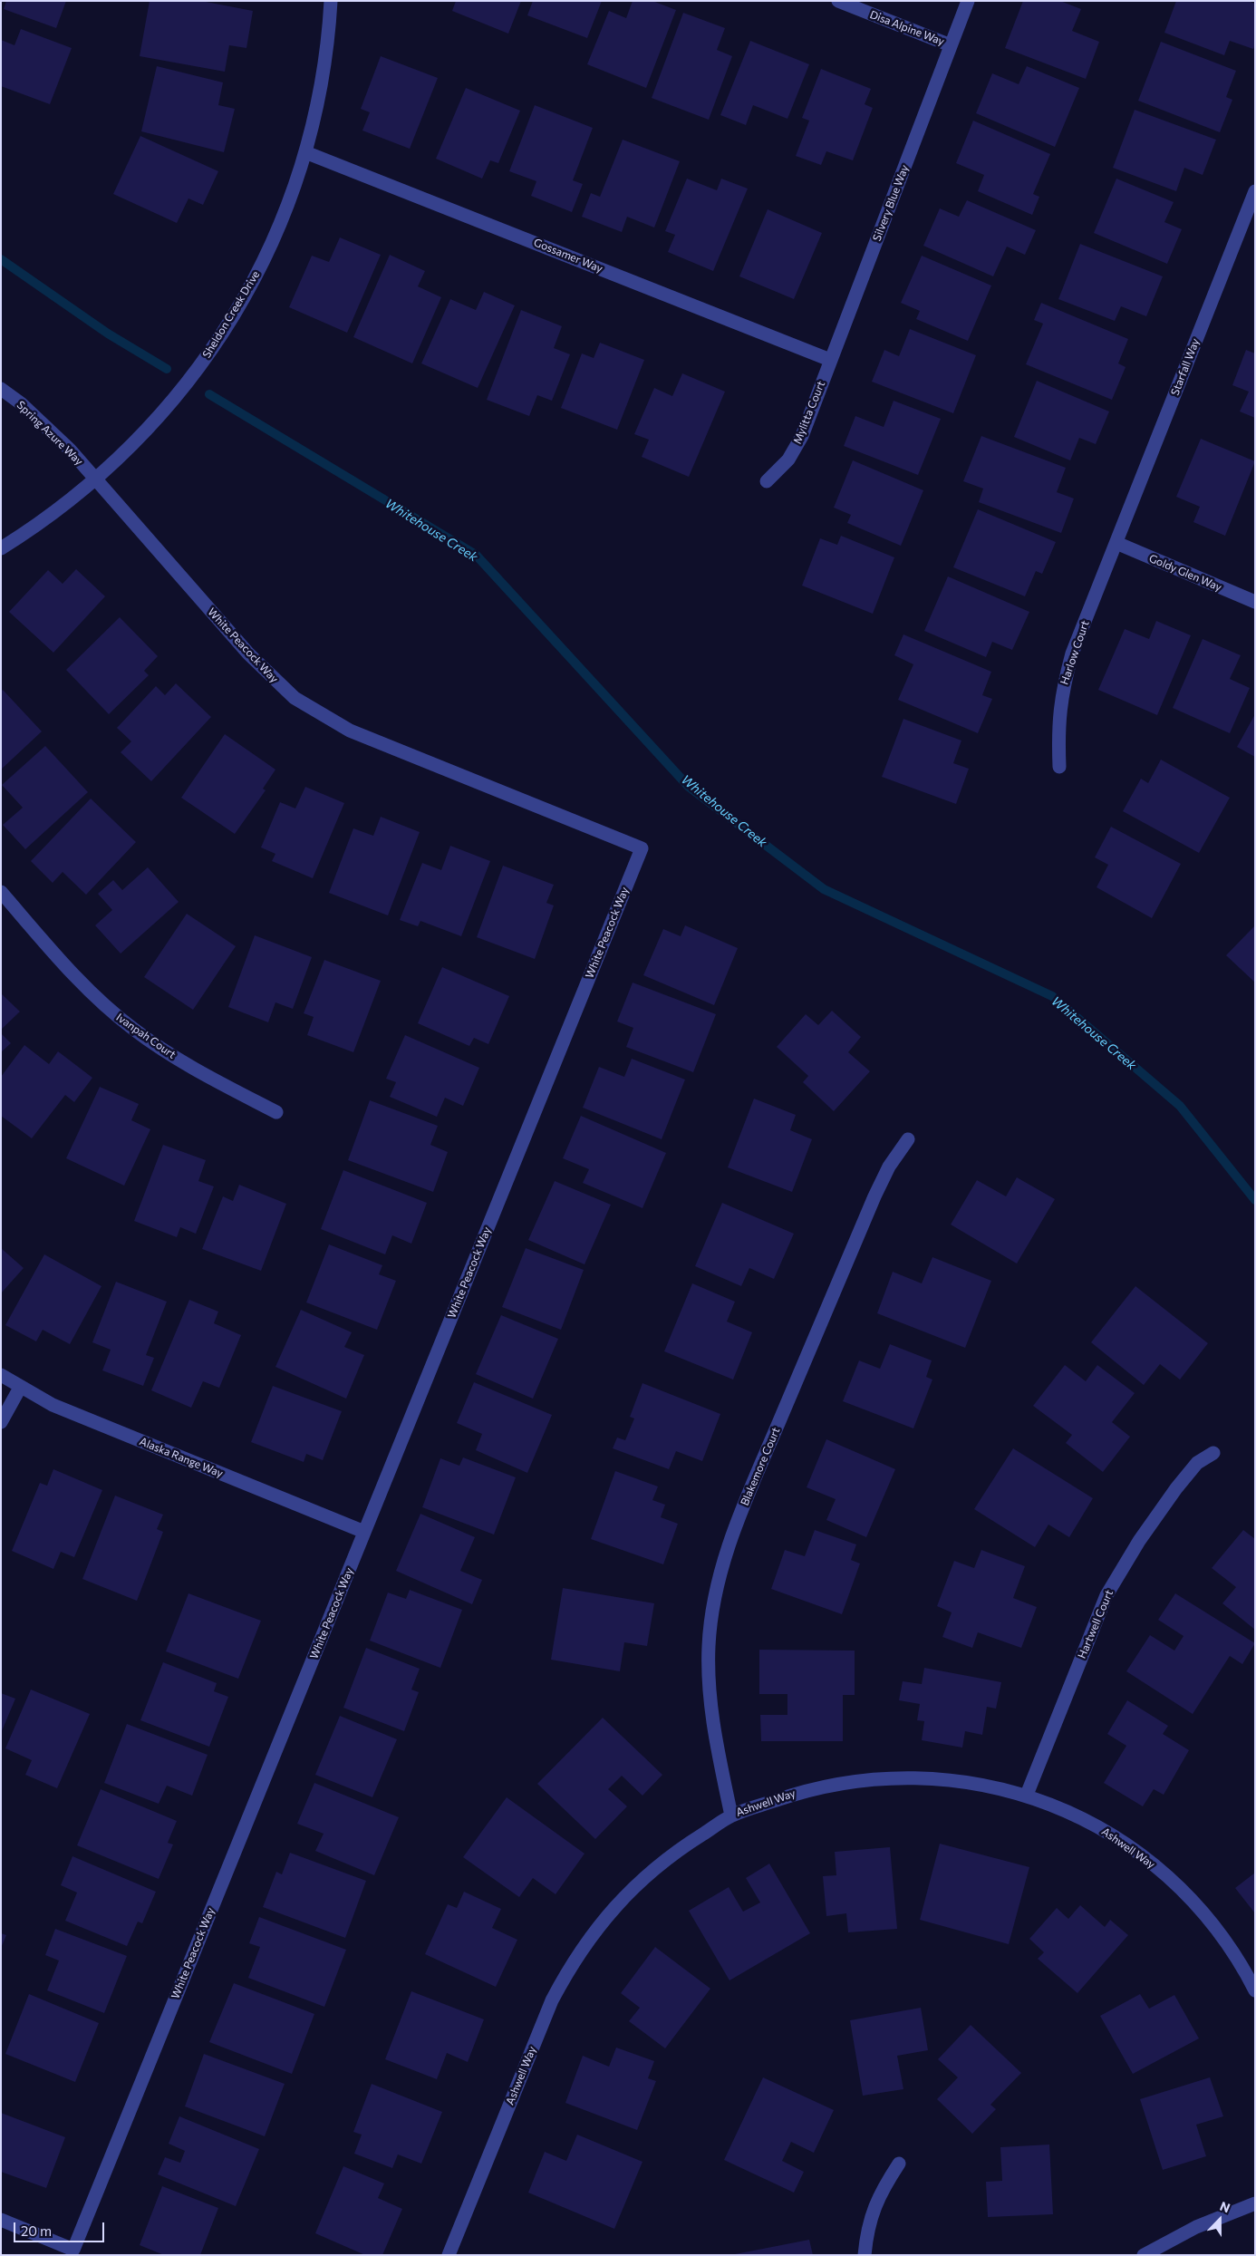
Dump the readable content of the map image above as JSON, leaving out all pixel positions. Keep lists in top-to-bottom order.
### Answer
{
  "streets": {
    "street": [
      "Disa Alpine Way",
      "Silvery Blue Way",
      "Gossamer Way",
      "Sheldon Creek Drive",
      "Starfall Way",
      "Mylitta Court",
      "Spring Azure Way",
      "Goldy Glen Way",
      "White Peacock Way",
      "Harlow Court",
      "Ivanpah Court",
      "Alaska Range Way",
      "Blakemore Court",
      "Hartwell Court",
      "Ashwell Way"
    ]
  },
  "crossings": [
    ["Disa Alpine Way", "Silvery Blue Way"],
    ["Silvery Blue Way", "Gossamer Way"],
    ["Silvery Blue Way", "Mylitta Court"],
    ["Gossamer Way", "Sheldon Creek Drive"],
    ["Gossamer Way", "Mylitta Court"],
    ["Sheldon Creek Drive", "Spring Azure Way"],
    ["Sheldon Creek Drive", "White Peacock Way"],
    ["Starfall Way", "Goldy Glen Way"],
    ["Starfall Way", "Harlow Court"],
    ["Spring Azure Way", "White Peacock Way"],
    ["Goldy Glen Way", "Harlow Court"],
    ["White Peacock Way", "Alaska Range Way"],
    ["Blakemore Court", "Ashwell Way"],
    ["Hartwell Court", "Ashwell Way"]
  ],
  "water": ["Whitehouse Creek"],
  "scale_bar": "20 m",
  "north": "top"
}
